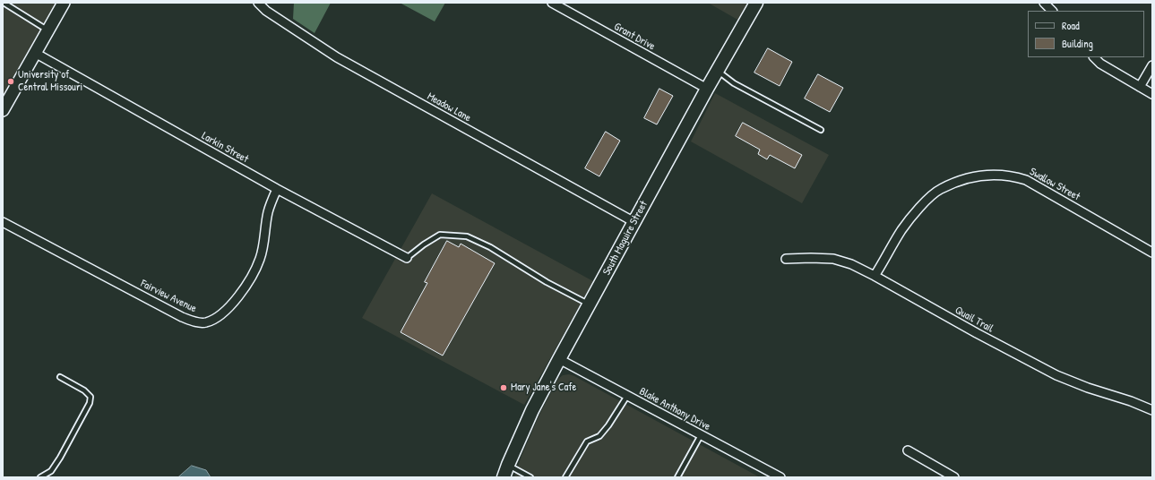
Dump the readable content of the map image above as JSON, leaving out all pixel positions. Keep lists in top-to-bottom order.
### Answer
{
  "streets": {
    "main road": ["South Maguire Street"],
    "street": [
      "Grant Drive",
      "Meadow Lane",
      "Larkin Street",
      "Swallow Street",
      "Fairview Avenue",
      "Quail Trail",
      "Blake Anthony Drive"
    ]
  },
  "crossings": [
    ["Grant Drive", "South Maguire Street"],
    ["Meadow Lane", "South Maguire Street"],
    ["Larkin Street", "Fairview Avenue"],
    ["Swallow Street", "Quail Trail"],
    ["South Maguire Street", "Blake Anthony Drive"]
  ],
  "places": ["University of Central Missouri", "Mary Jane's Cafe"],
  "legend": ["Road", "Building"]
}
